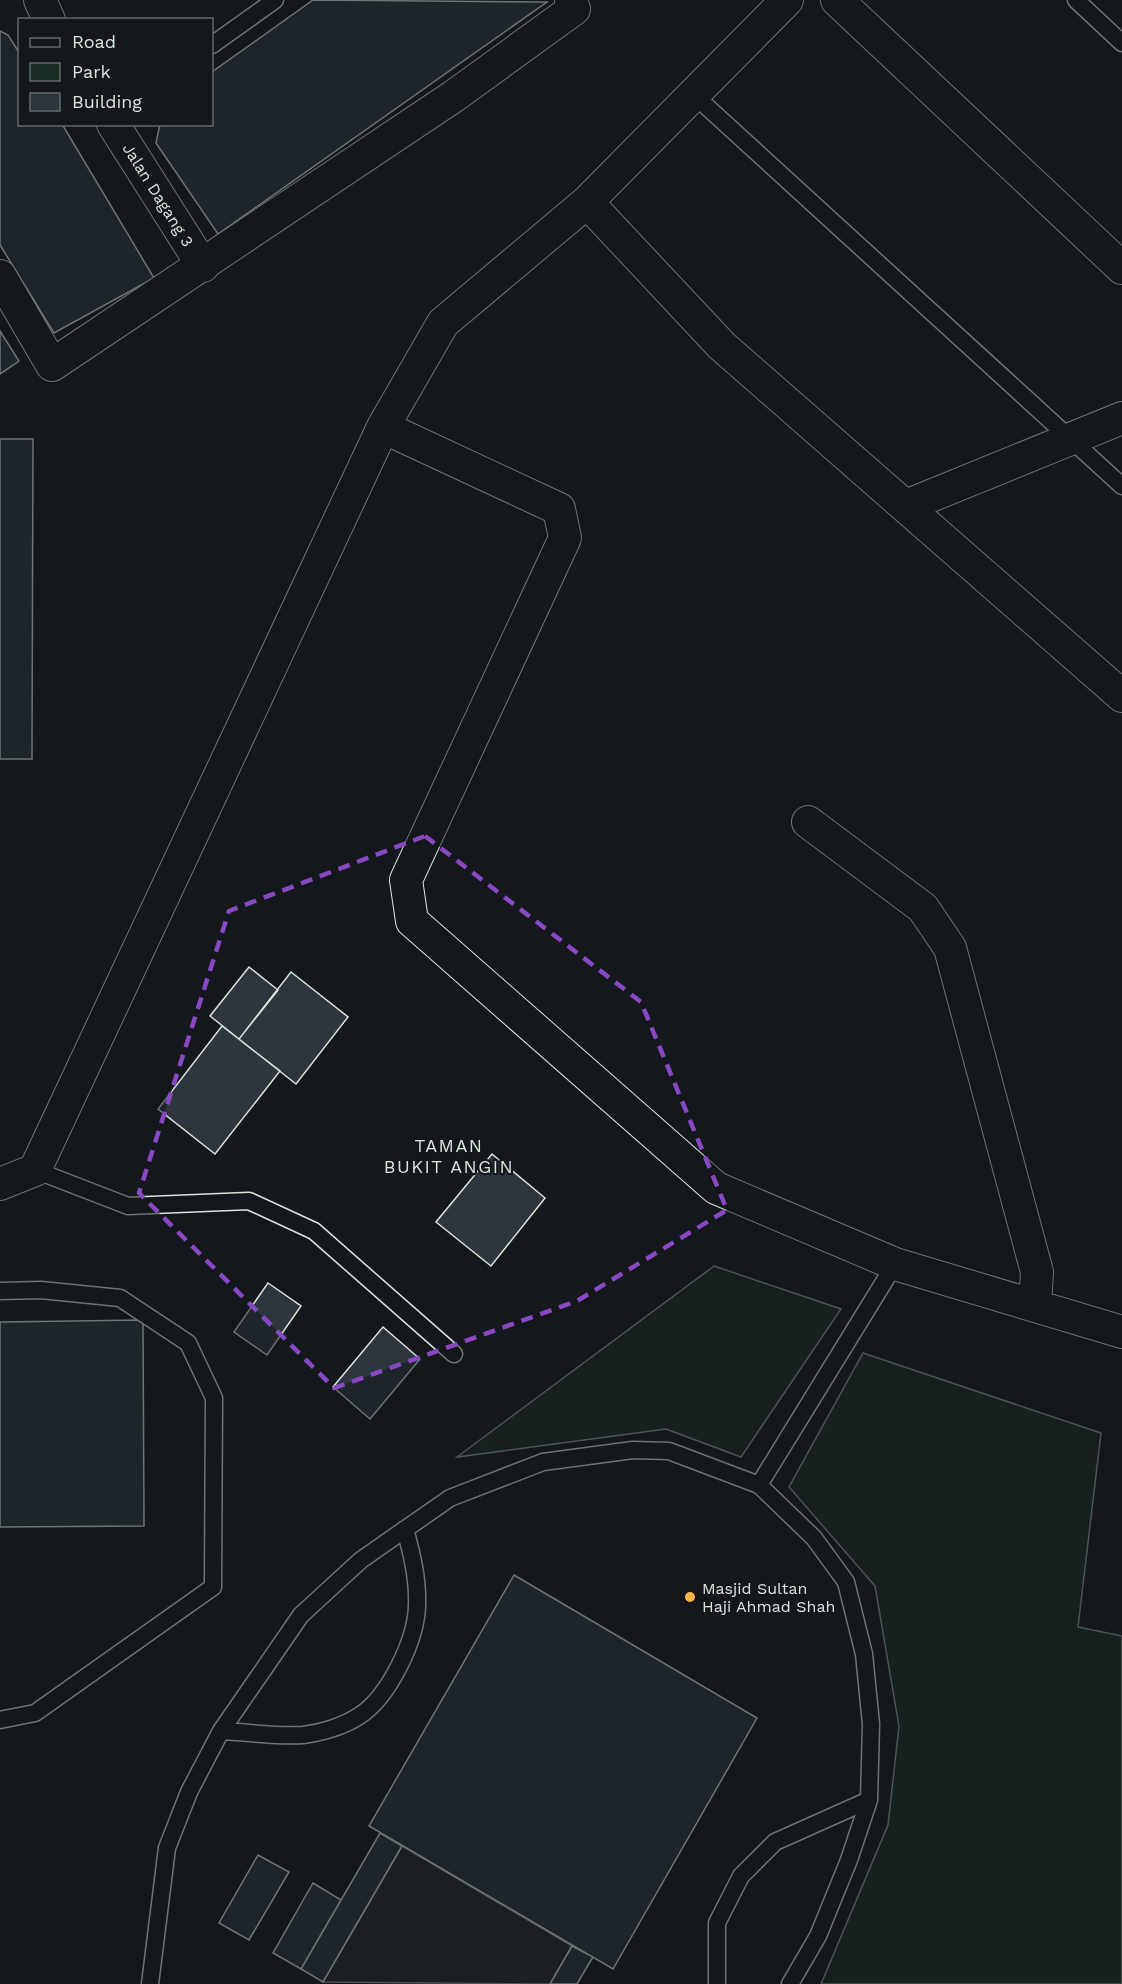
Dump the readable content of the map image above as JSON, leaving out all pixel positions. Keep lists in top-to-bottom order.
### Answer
{
  "streets": {
    "street": ["Jalan Dagang 3"]
  },
  "districts": ["TAMAN BUKIT ANGIN"],
  "places": ["Masjid Sultan Haji Ahmad Shah"],
  "legend": ["Road", "Park", "Building"]
}
